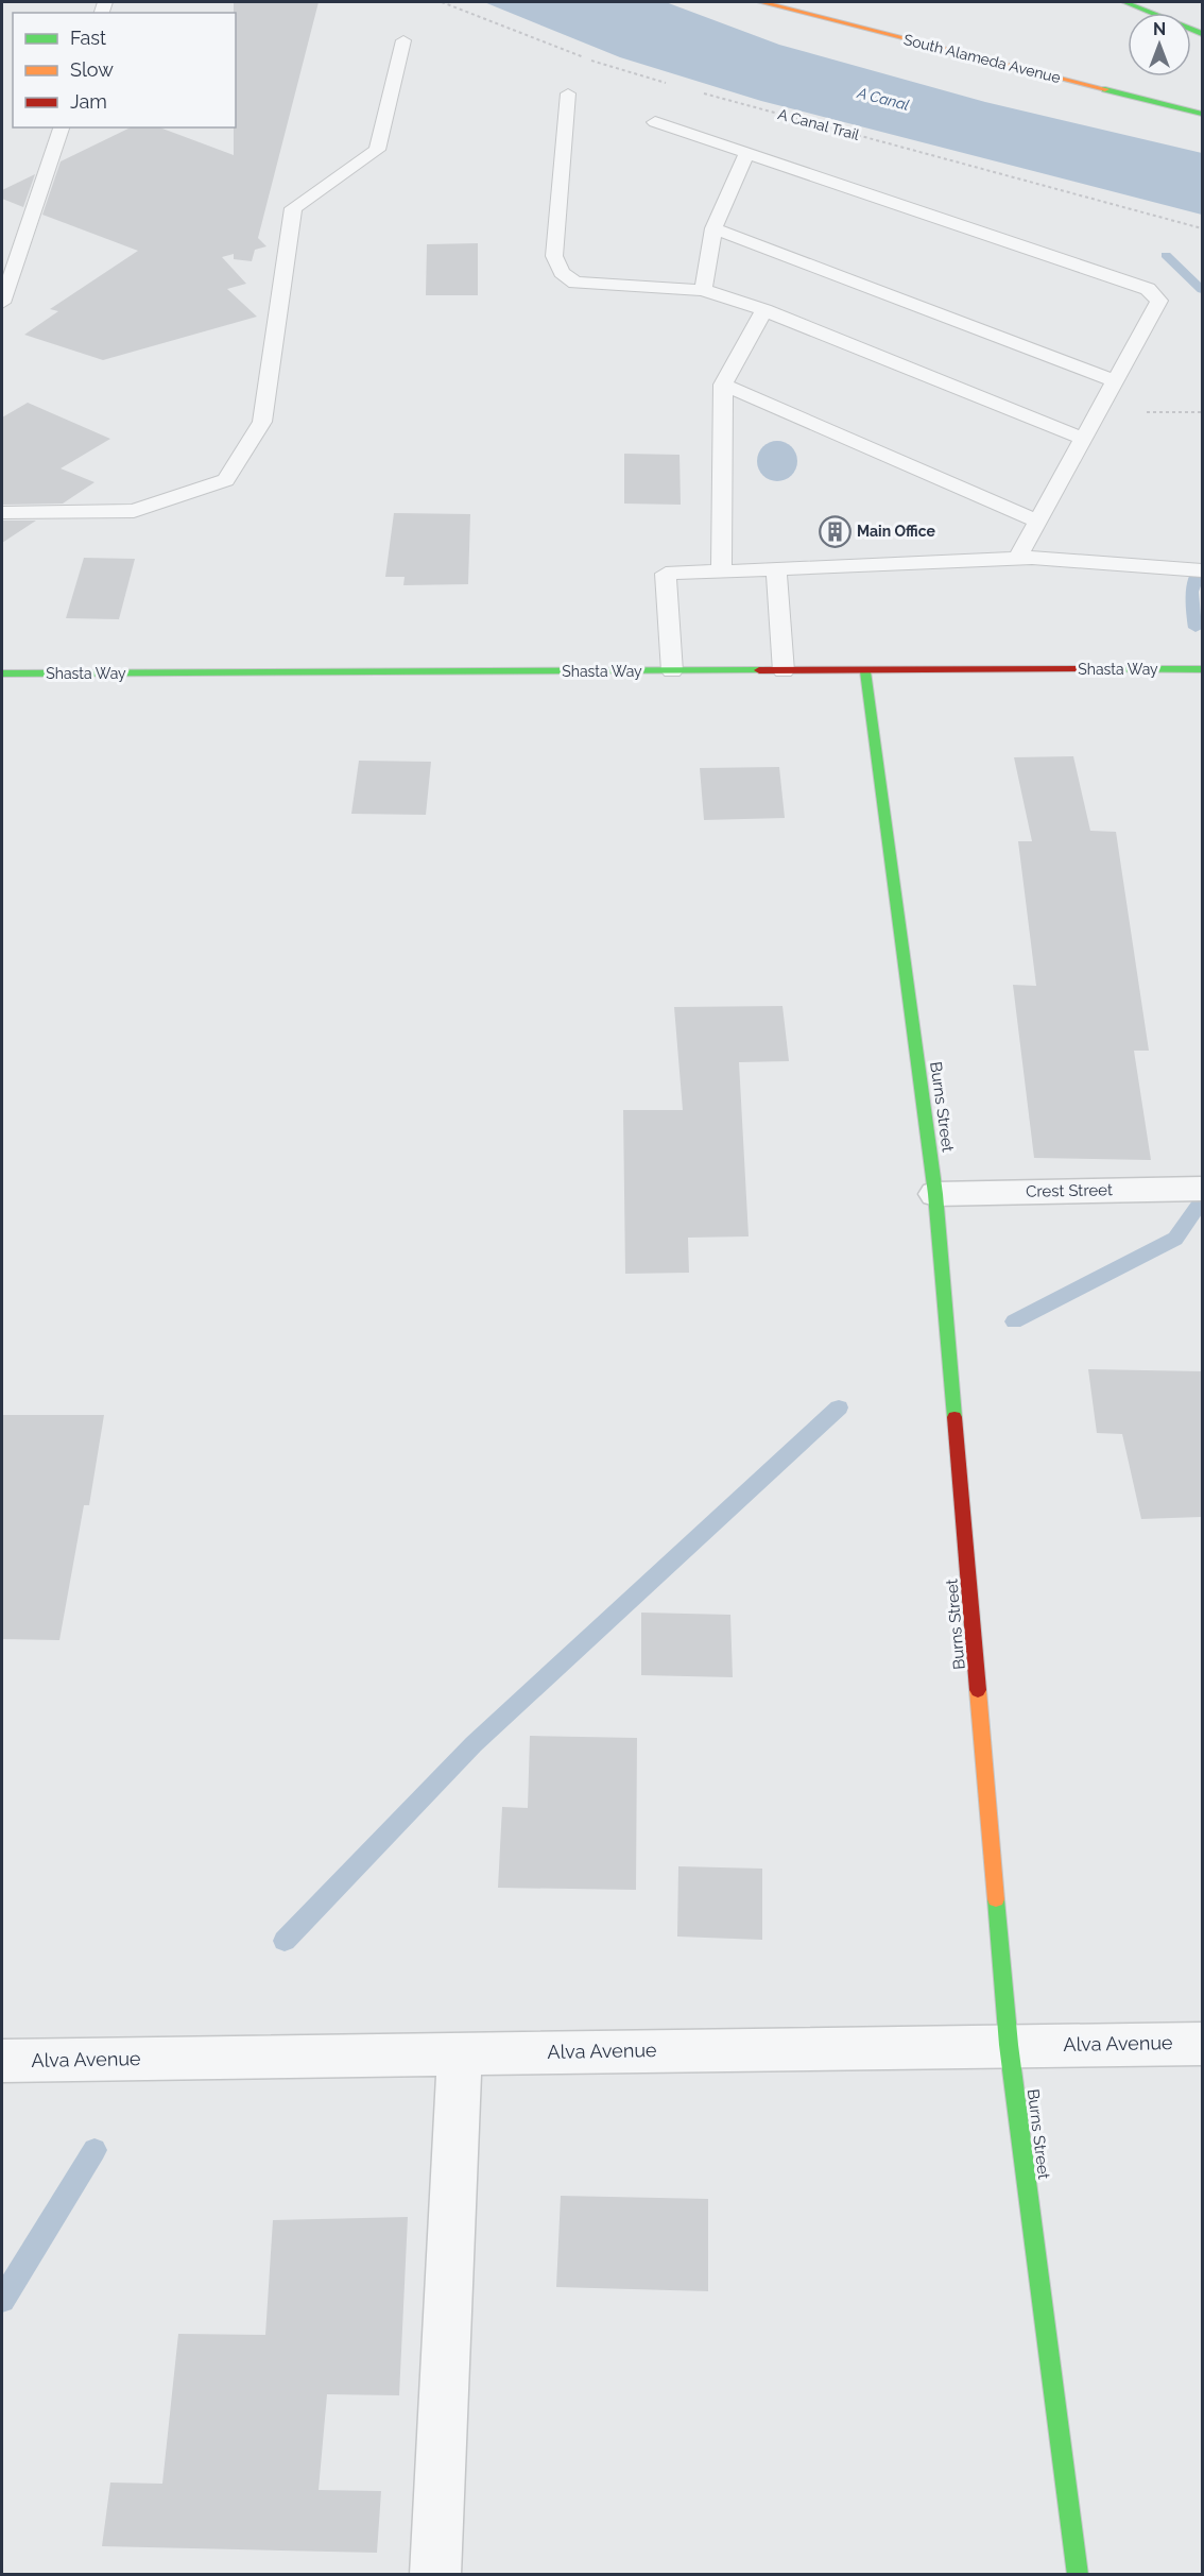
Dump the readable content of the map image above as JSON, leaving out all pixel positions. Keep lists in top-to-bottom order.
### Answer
{
  "streets": {
    "street": [
      "South Alameda Avenue",
      "Shasta Way",
      "Burns Street",
      "Crest Street",
      "Alva Avenue"
    ],
    "path": ["A Canal Trail"]
  },
  "crossings": [
    ["Shasta Way", "Burns Street"],
    ["Burns Street", "Crest Street"],
    ["Burns Street", "Alva Avenue"]
  ],
  "water": ["A Canal"],
  "places": {
    "building": ["Main Office"]
  },
  "legend": ["Fast", "Slow", "Jam"],
  "north": "top"
}
